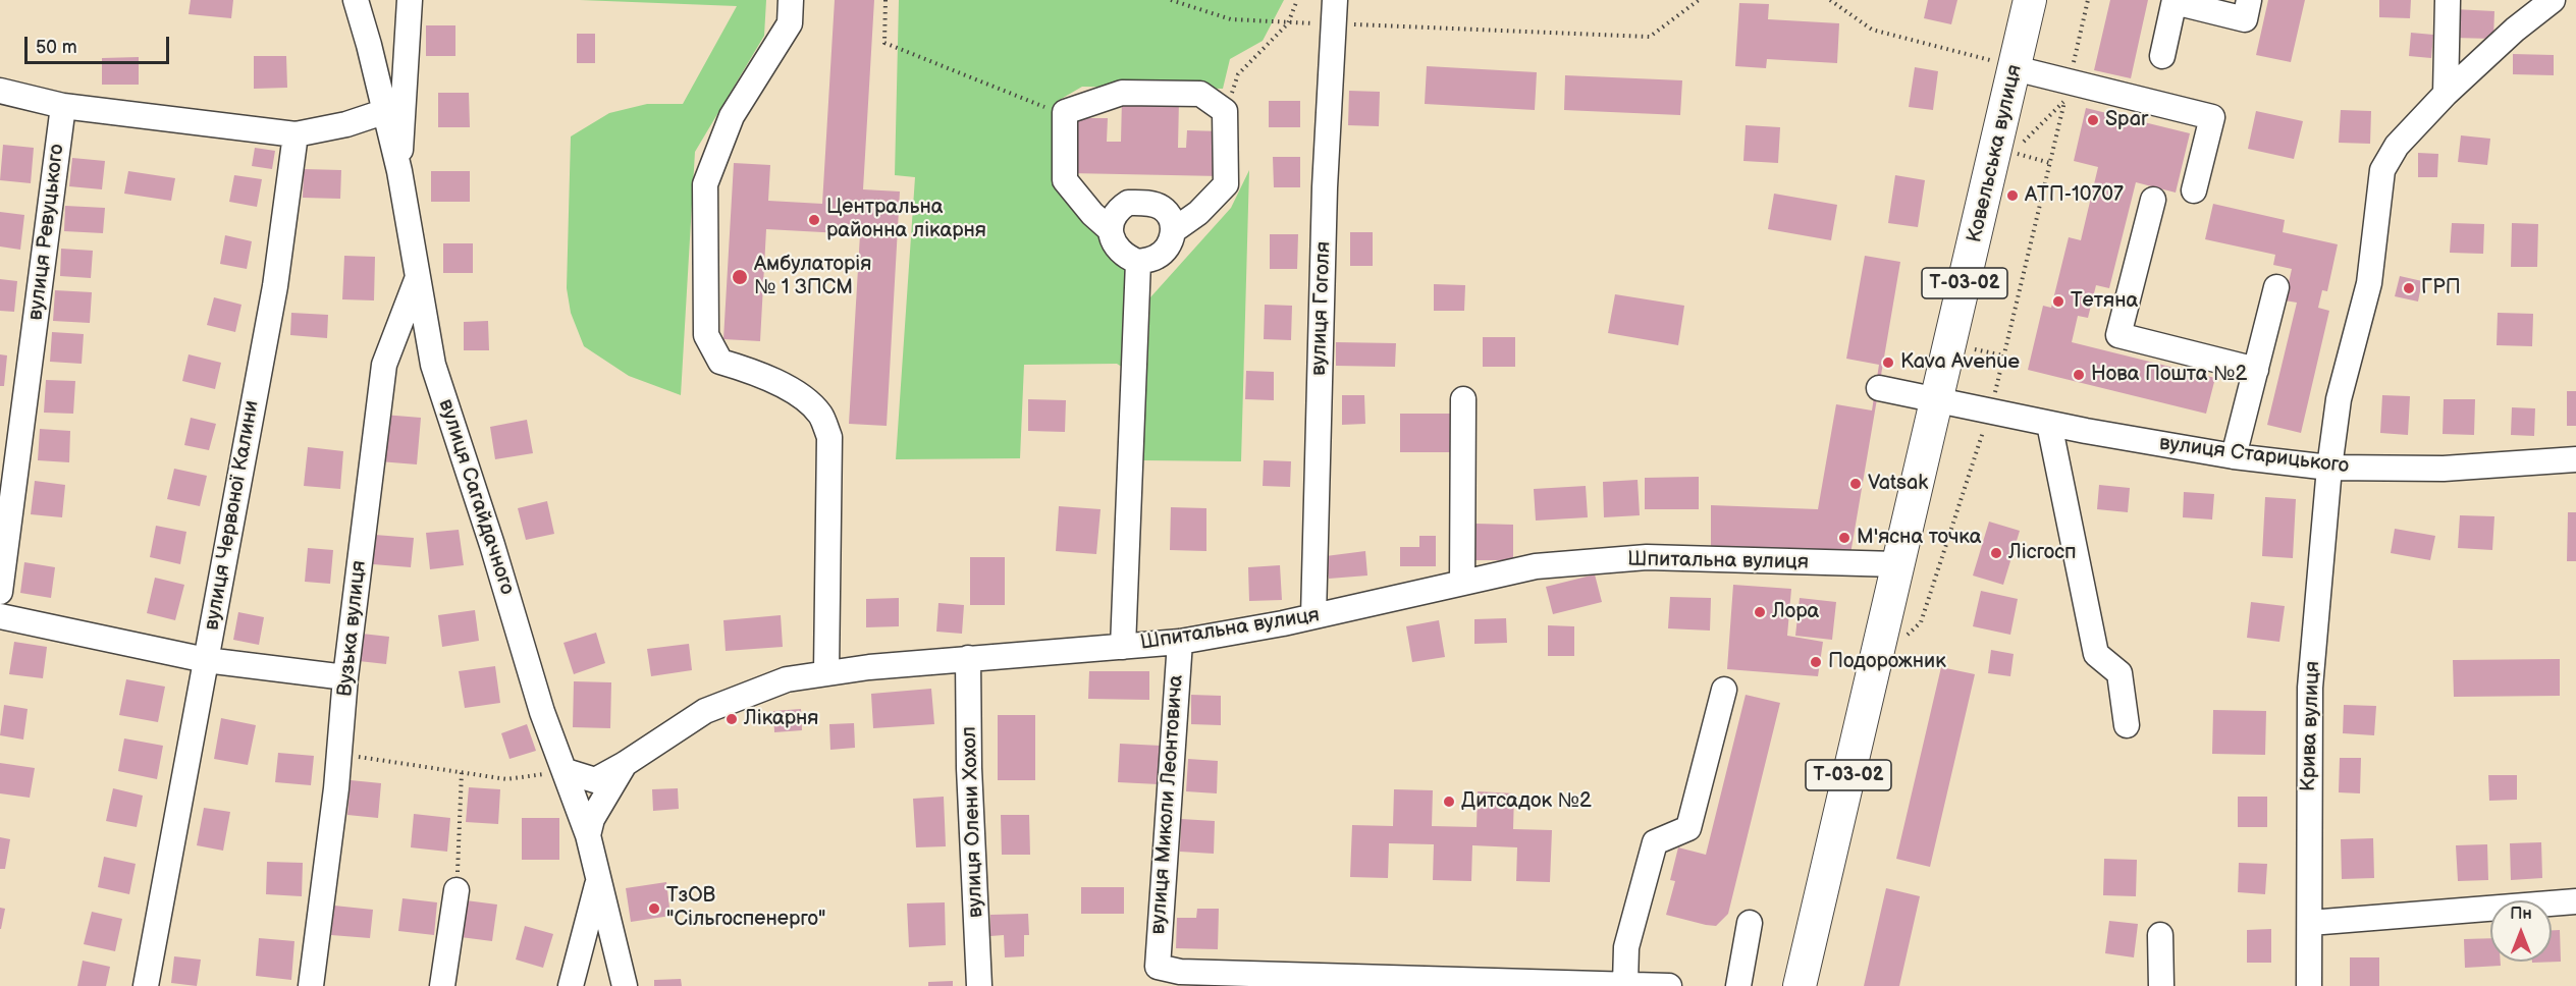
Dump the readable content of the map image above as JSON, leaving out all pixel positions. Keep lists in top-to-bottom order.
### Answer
{
  "streets": {
    "main road": ["Ковельська вулиця", "Т-03-02"],
    "street": [
      "вулиця Ревуцького",
      "вулиця Гоголя",
      "вулиця Старицького",
      "вулиця Сагайдачного",
      "вулиця Червоної Калини",
      "Шпитальна вулиця",
      "Вузька вулиця",
      "Крива вулиця",
      "вулиця Миколи Леонтовича",
      "вулиця Олени Хохол"
    ]
  },
  "crossings": [
    ["Ковельська вулиця", "вулиця Старицького"],
    ["Ковельська вулиця", "Шпитальна вулиця"],
    ["вулиця Гоголя", "Шпитальна вулиця"],
    ["вулиця Старицького", "Крива вулиця"],
    ["вулиця Сагайдачного", "Шпитальна вулиця"],
    ["вулиця Сагайдачного", "Вузька вулиця"],
    ["Шпитальна вулиця", "вулиця Миколи Леонтовича"],
    ["Шпитальна вулиця", "вулиця Олени Хохол"]
  ],
  "places": [
    "Spar",
    "АТП-10707",
    "Центральна районна лікарня",
    "Амбулаторія № 1 ЗПСМ",
    "ГРП",
    "Тетяна",
    "Kava Avenue",
    "Нова Пошта №2",
    "Vatsak",
    "М'ясна точка",
    "Лісгосп",
    "Лора",
    "Подорожник",
    "Лікарня",
    "Дитсадок №2",
    "ТзОВ \"Сільгоспенерго\""
  ],
  "scale_bar": "50 m",
  "north": "top"
}
